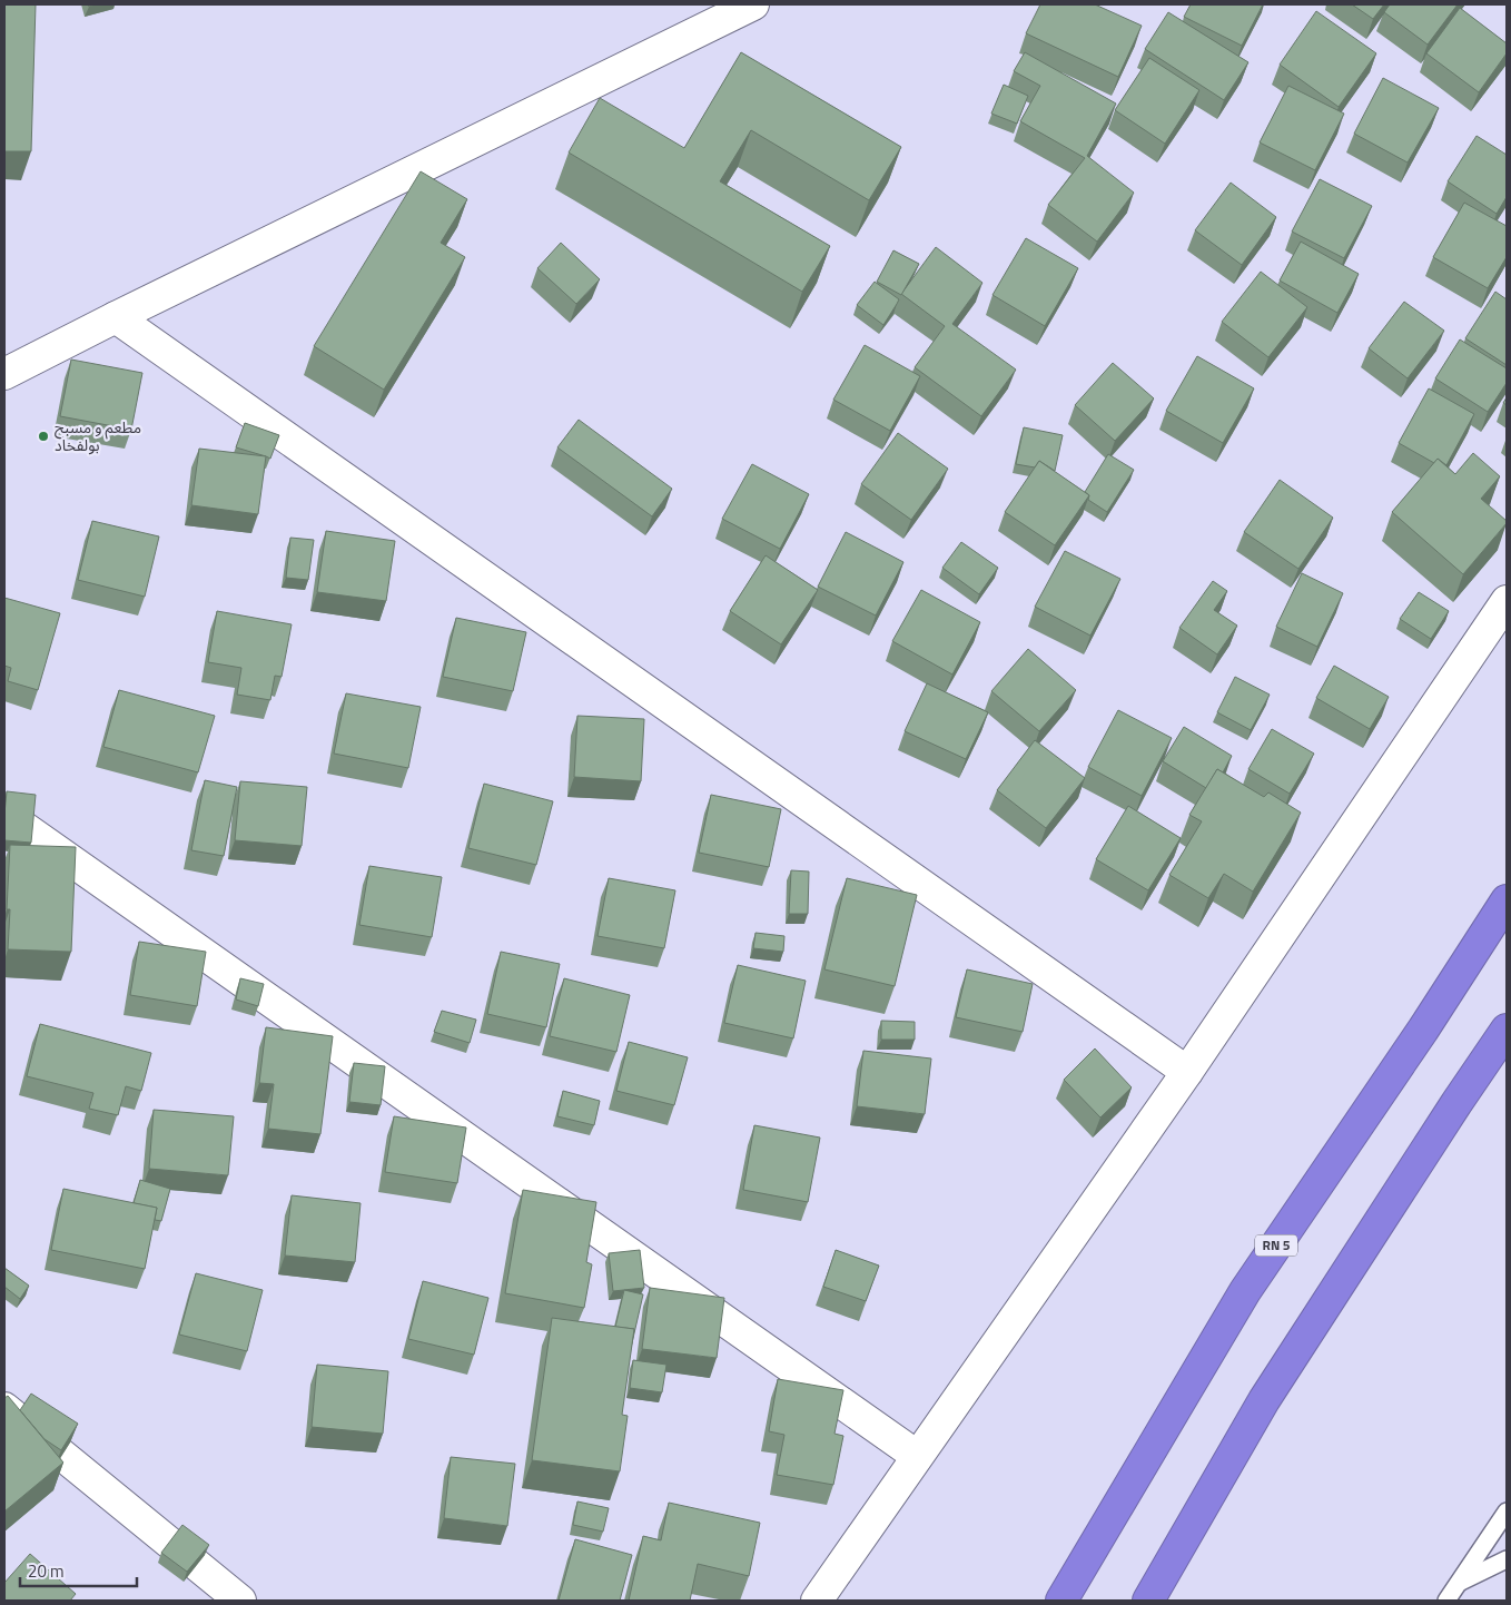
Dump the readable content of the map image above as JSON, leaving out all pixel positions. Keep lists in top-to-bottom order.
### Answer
{
  "streets": {
    "highway": ["RN 5"]
  },
  "places": ["مطعم و مسبح بولفخاد"],
  "scale_bar": "20 m"
}
